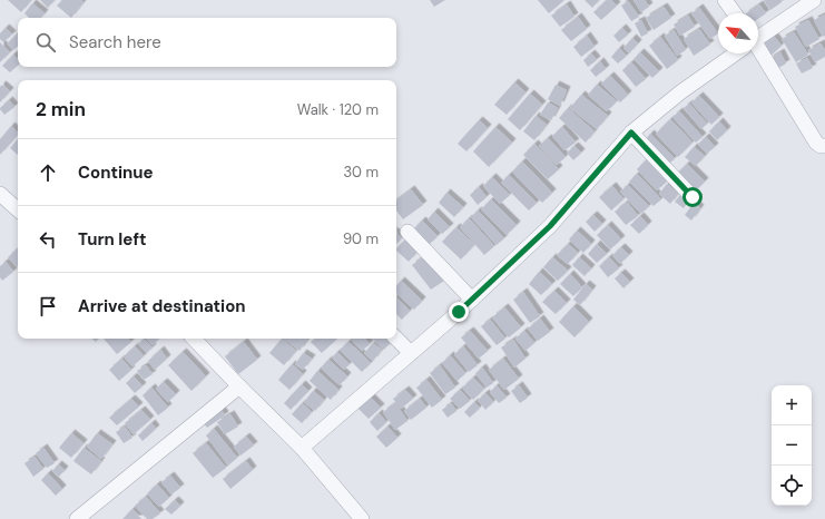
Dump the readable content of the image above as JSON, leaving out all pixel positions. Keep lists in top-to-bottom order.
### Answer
{
  "north": "top left",
  "page": {
    "search": "Search here",
    "heading": ["2 min", "Walk · 120 m"],
    "list": [
      ["Continue", "30 m"],
      ["Turn left", "90 m"],
      "Arrive at destination"
    ],
    "map_buttons": ["+", "−"]
  }
}
